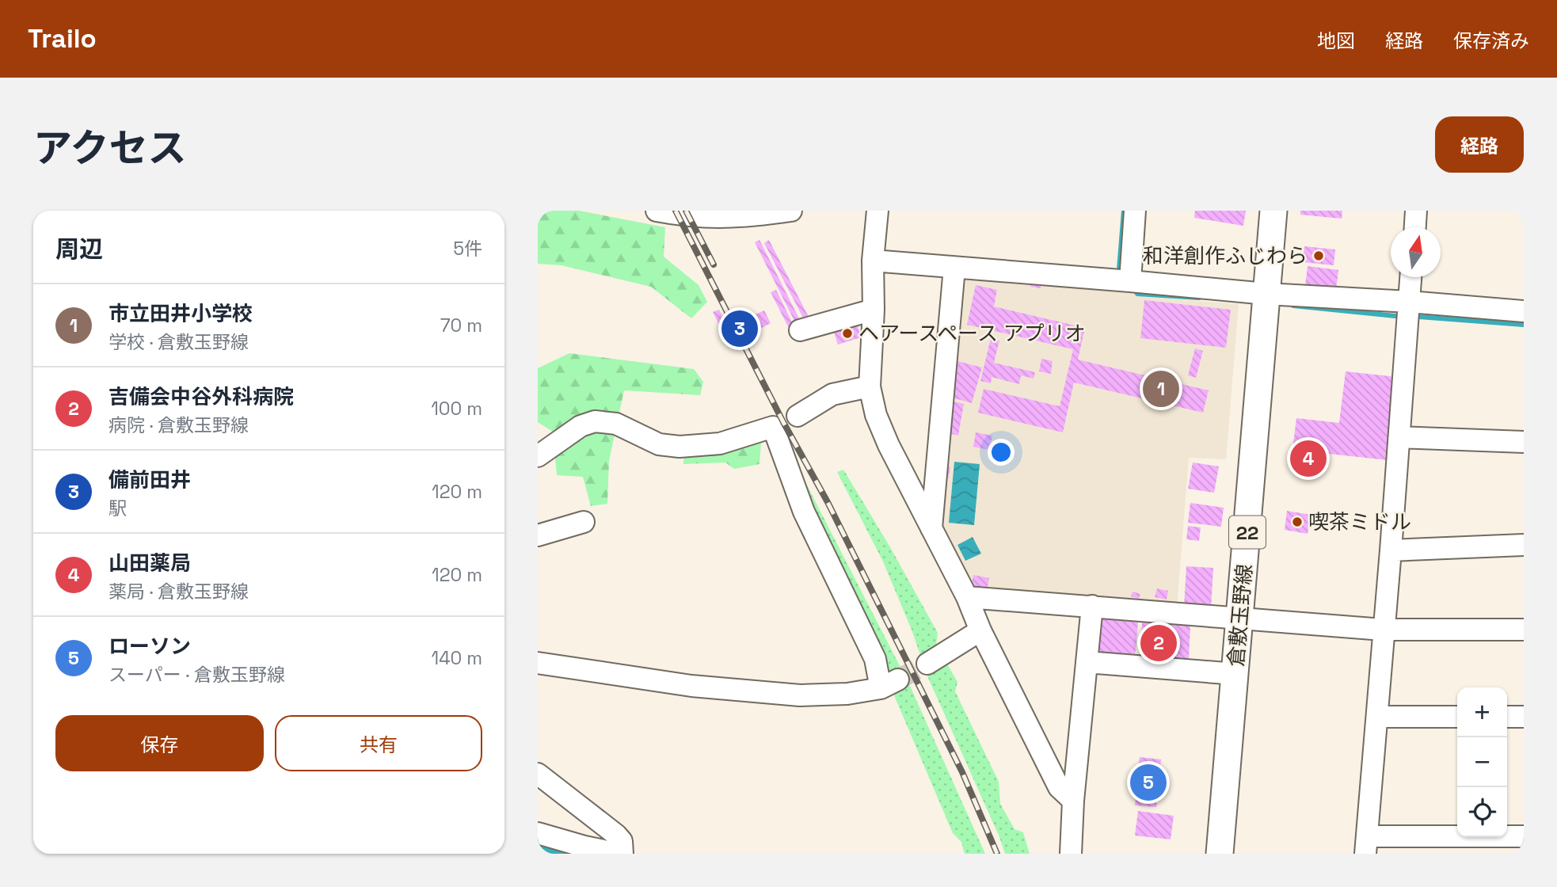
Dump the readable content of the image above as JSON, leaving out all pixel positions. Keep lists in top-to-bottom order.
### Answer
{
  "streets": {
    "main road": ["22", "倉敷玉野線"]
  },
  "places": ["和洋創作ふじわら", "ヘアースペース アプリオ", "喫茶ミドル"],
  "north": "top",
  "page": {
    "header": "Trailo",
    "nav": ["地図", "経路", "保存済み"],
    "title": "アクセス",
    "buttons": [
      "経路",
      ["保存", "共有"]
    ],
    "heading": ["周辺", "5件"],
    "list": [
      {
        "mark": "1",
        "name": "市立田井小学校",
        "note": "学校 · 倉敷玉野線",
        "value": "70 m"
      },
      {
        "mark": "2",
        "name": "吉備会中谷外科病院",
        "note": "病院 · 倉敷玉野線",
        "value": "100 m"
      },
      {
        "mark": "3",
        "name": "備前田井",
        "note": "駅",
        "value": "120 m"
      },
      {
        "mark": "4",
        "name": "山田薬局",
        "note": "薬局 · 倉敷玉野線",
        "value": "120 m"
      },
      {
        "mark": "5",
        "name": "ローソン",
        "note": "スーパー · 倉敷玉野線",
        "value": "140 m"
      }
    ],
    "pins": [
      "3",
      "1",
      "4",
      "2",
      "5"
    ],
    "map_buttons": ["+", "−"]
  }
}
